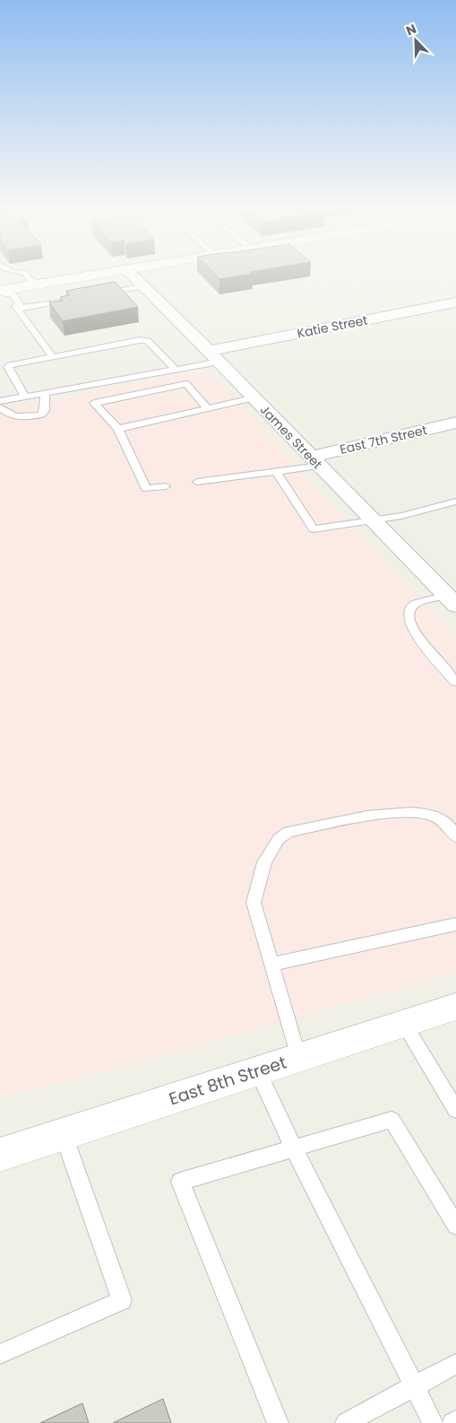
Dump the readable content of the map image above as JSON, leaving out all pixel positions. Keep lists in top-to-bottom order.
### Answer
{
  "streets": {
    "street": [
      "Katie Street",
      "James Street",
      "East 7th Street",
      "East 8th Street"
    ]
  },
  "crossings": [
    ["Katie Street", "James Street"],
    ["James Street", "East 7th Street"]
  ],
  "north": "top left"
}
